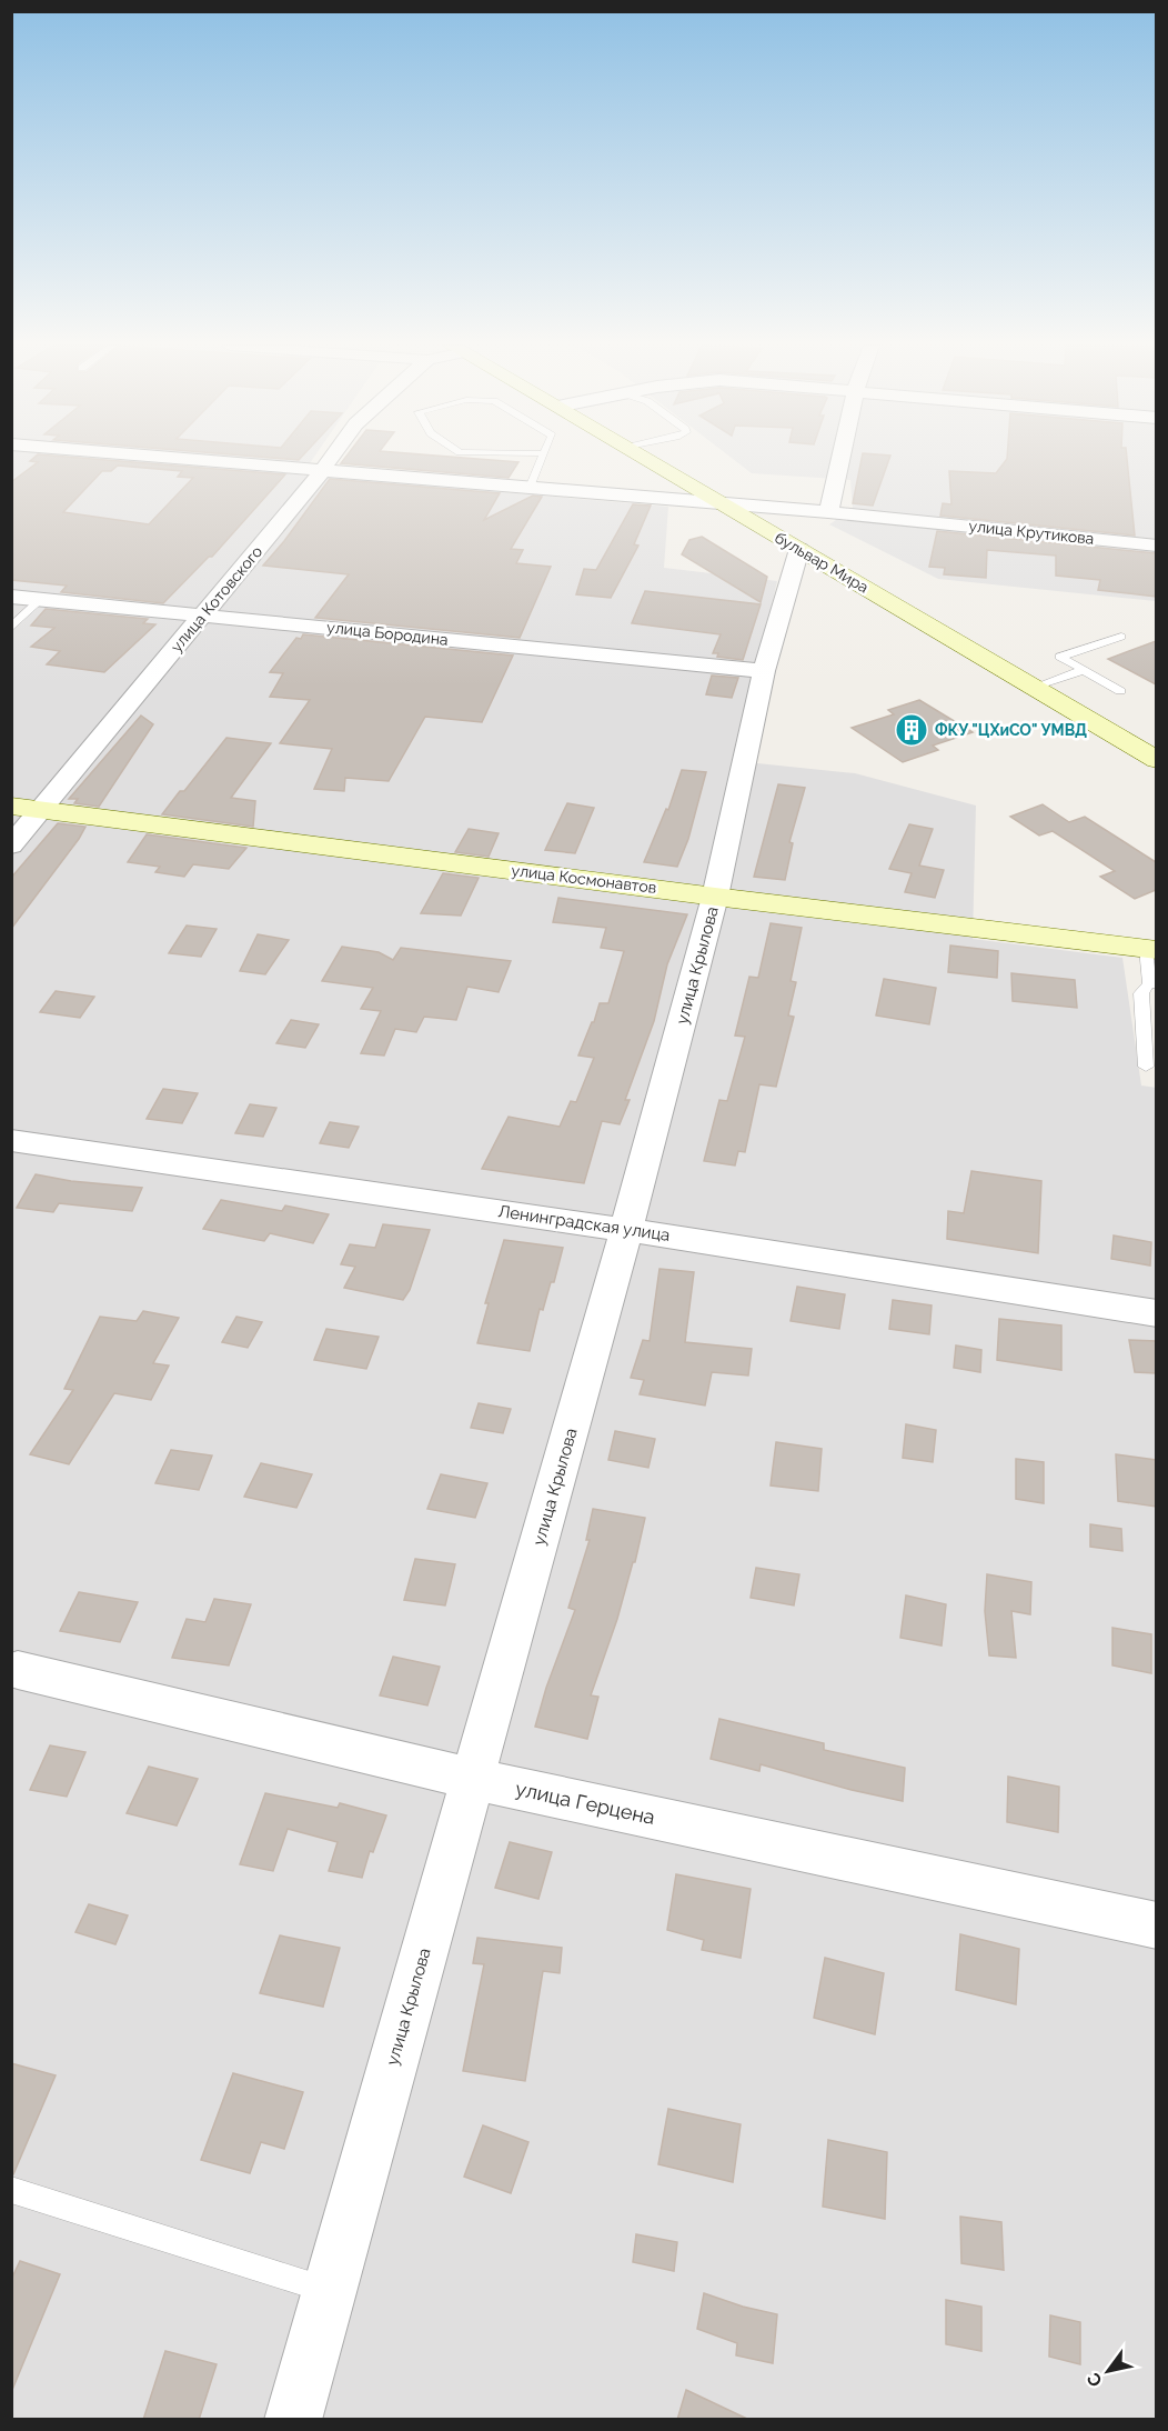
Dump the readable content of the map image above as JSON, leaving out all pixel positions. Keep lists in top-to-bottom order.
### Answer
{
  "streets": {
    "main road": ["бульвар Мира", "улица Космонавтов"],
    "street": [
      "улица Крутикова",
      "улица Котовского",
      "улица Бородина",
      "улица Крылова",
      "Ленинградская улица",
      "улица Герцена"
    ]
  },
  "crossings": [
    ["бульвар Мира", "улица Крылова"],
    ["улица Котовского", "улица Бородина"],
    ["улица Котовского", "улица Космонавтов"],
    ["улица Бородина", "улица Крылова"],
    ["улица Космонавтов", "улица Крылова"],
    ["улица Крылова", "Ленинградская улица"],
    ["улица Крылова", "улица Герцена"]
  ],
  "places": {
    "building": ["ФКУ \"ЦХиСО\" УМВД"]
  },
  "north": "bottom left"
}
